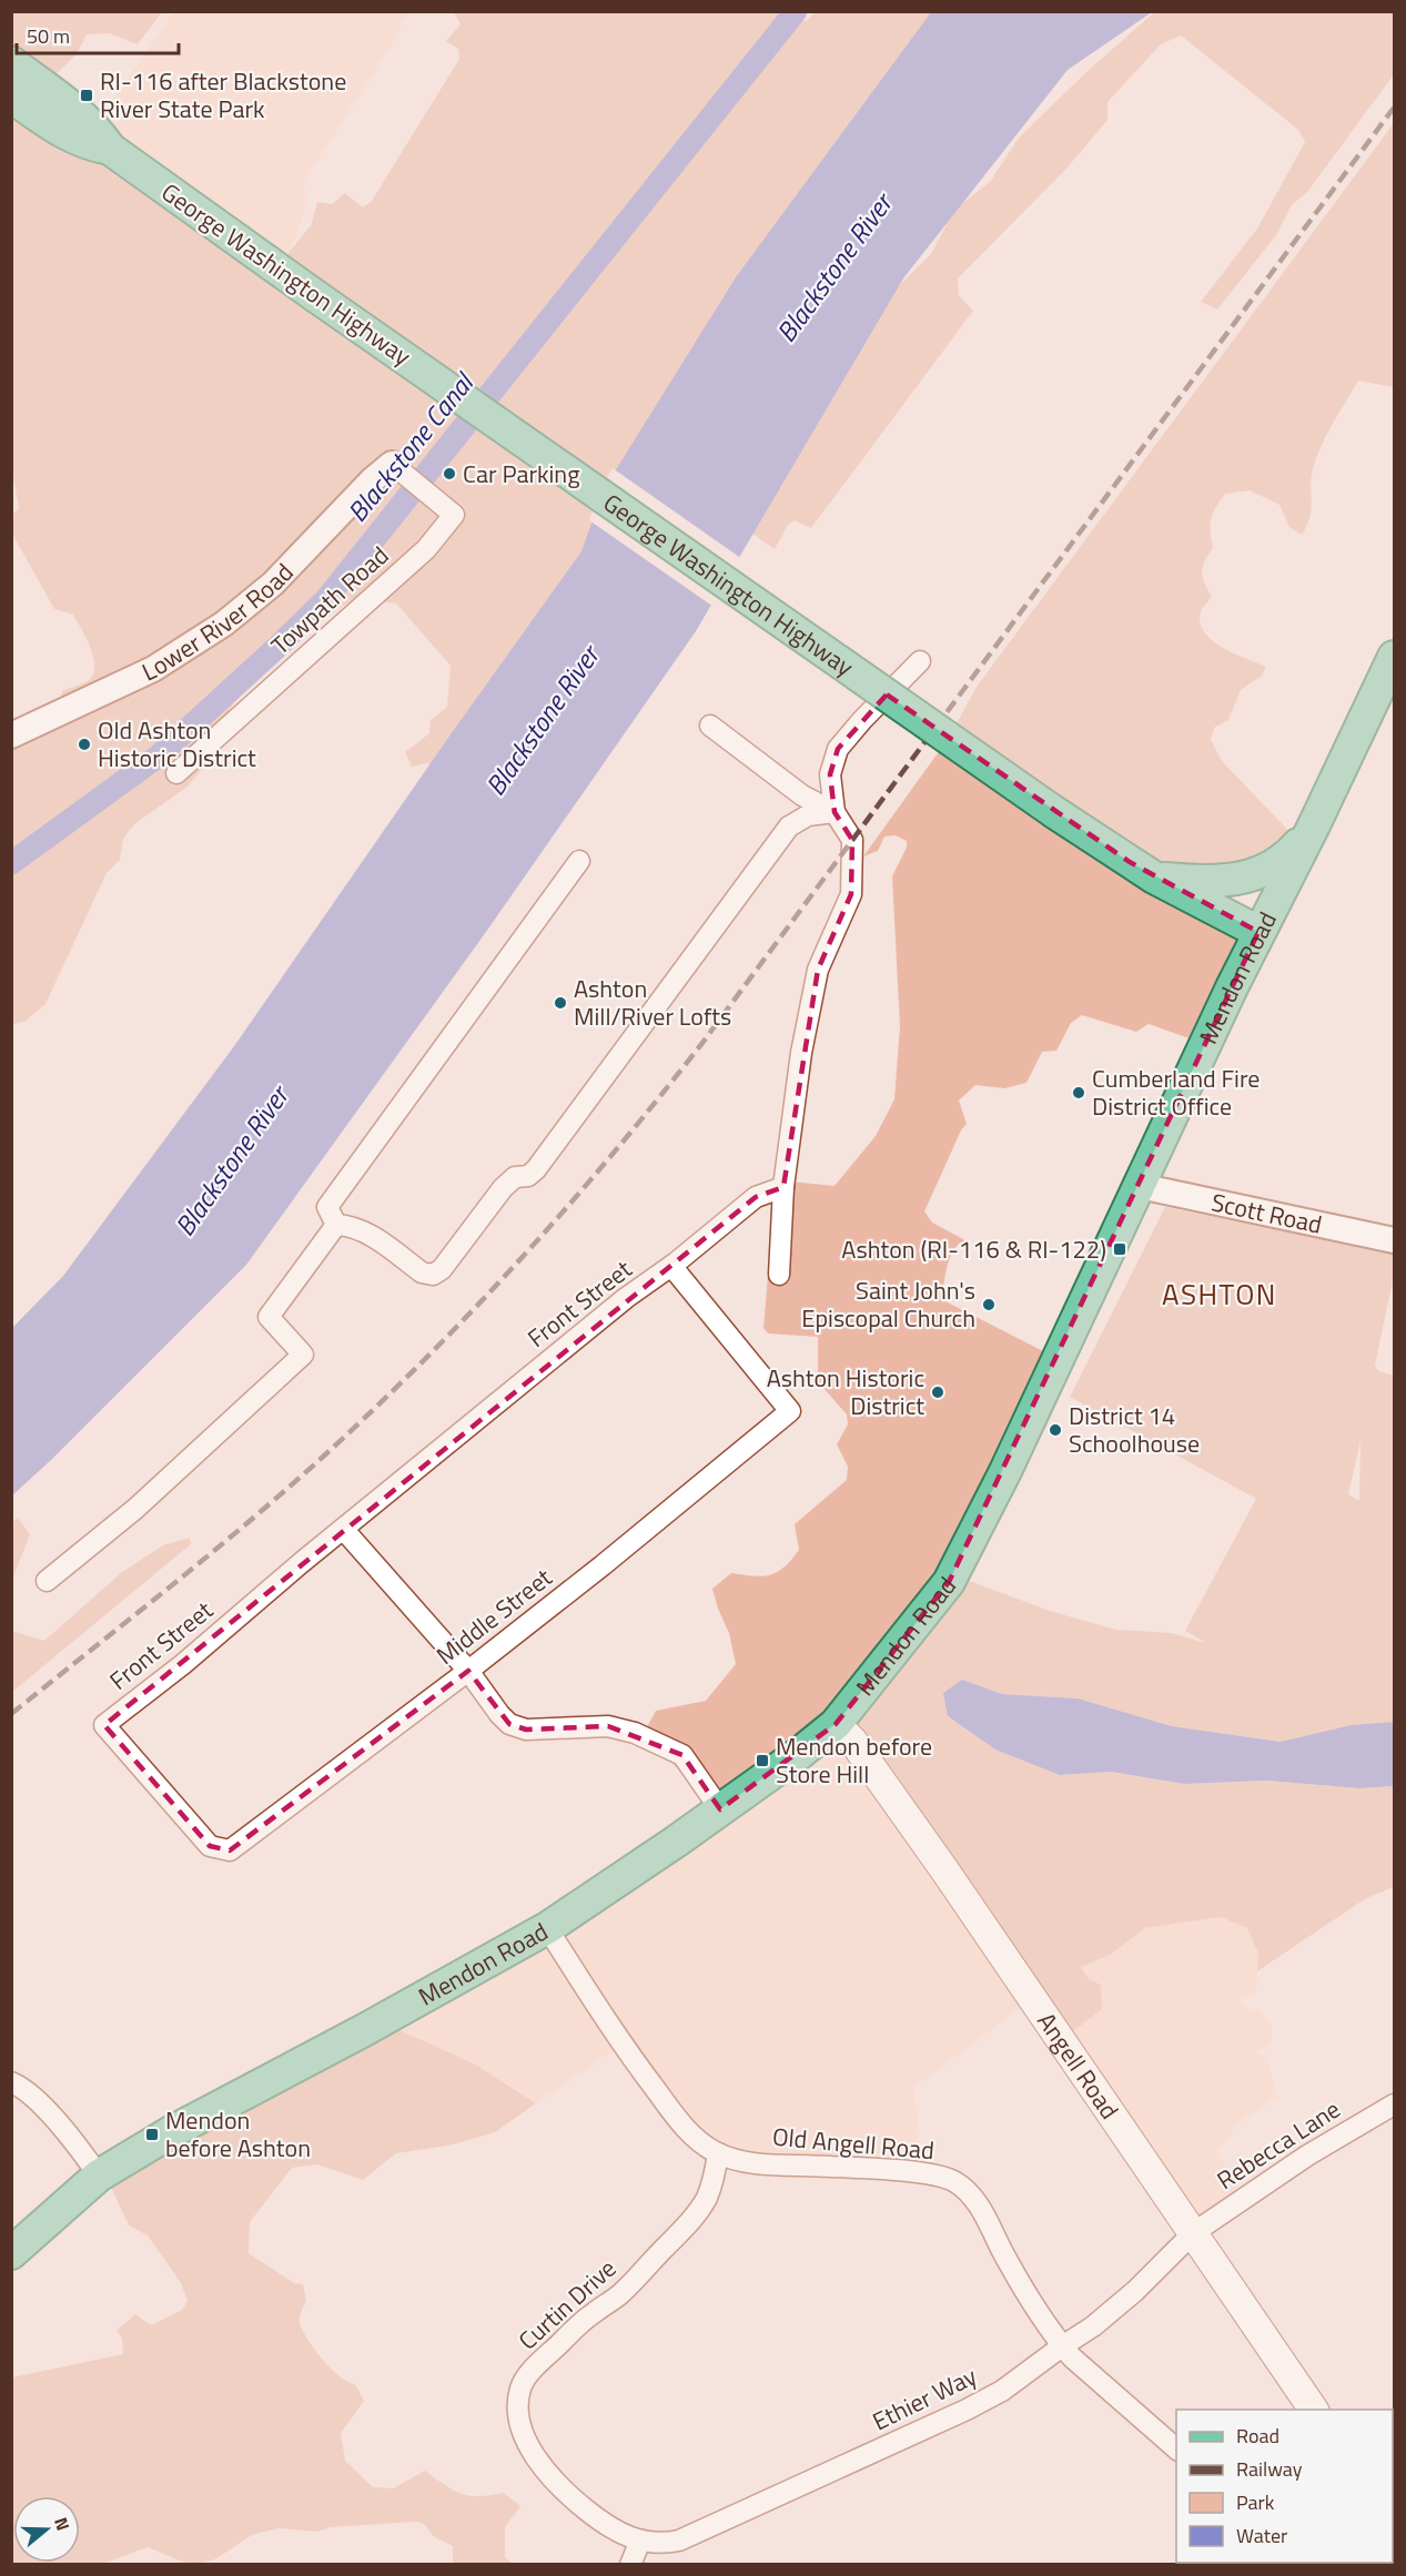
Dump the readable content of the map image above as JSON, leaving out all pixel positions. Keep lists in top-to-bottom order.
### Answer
{
  "streets": {
    "main road": ["George Washington Highway", "Mendon Road", "Angell Road"],
    "street": [
      "Towpath Road",
      "Lower River Road",
      "Scott Road",
      "Front Street",
      "Middle Street",
      "Old Angell Road",
      "Rebecca Lane",
      "Curtin Drive",
      "Ethier Way"
    ]
  },
  "crossings": [
    ["George Washington Highway", "Mendon Road"],
    ["Towpath Road", "Lower River Road"],
    ["Mendon Road", "Scott Road"],
    ["Mendon Road", "Angell Road"],
    ["Mendon Road", "Old Angell Road"],
    ["Front Street", "Middle Street"],
    ["Angell Road", "Rebecca Lane"],
    ["Angell Road", "Ethier Way"],
    ["Old Angell Road", "Curtin Drive"],
    ["Old Angell Road", "Ethier Way"],
    ["Rebecca Lane", "Ethier Way"],
    ["Curtin Drive", "Ethier Way"]
  ],
  "districts": ["ASHTON"],
  "water": ["Blackstone River", "Blackstone Canal"],
  "places": {
    "transit": [
      "RI-116 after Blackstone River State Park",
      "Ashton (RI-116 & RI-122)",
      "Mendon before Store Hill",
      "Mendon before Ashton"
    ],
    "other": [
      "Car Parking",
      "Old Ashton Historic District",
      "Ashton Mill/River Lofts",
      "Cumberland Fire District Office",
      "Saint John's Episcopal Church",
      "Ashton Historic District",
      "District 14 Schoolhouse"
    ]
  },
  "legend": [
    "Road",
    "Railway",
    "Park",
    "Water"
  ],
  "scale_bar": "50 m",
  "north": "right"
}
